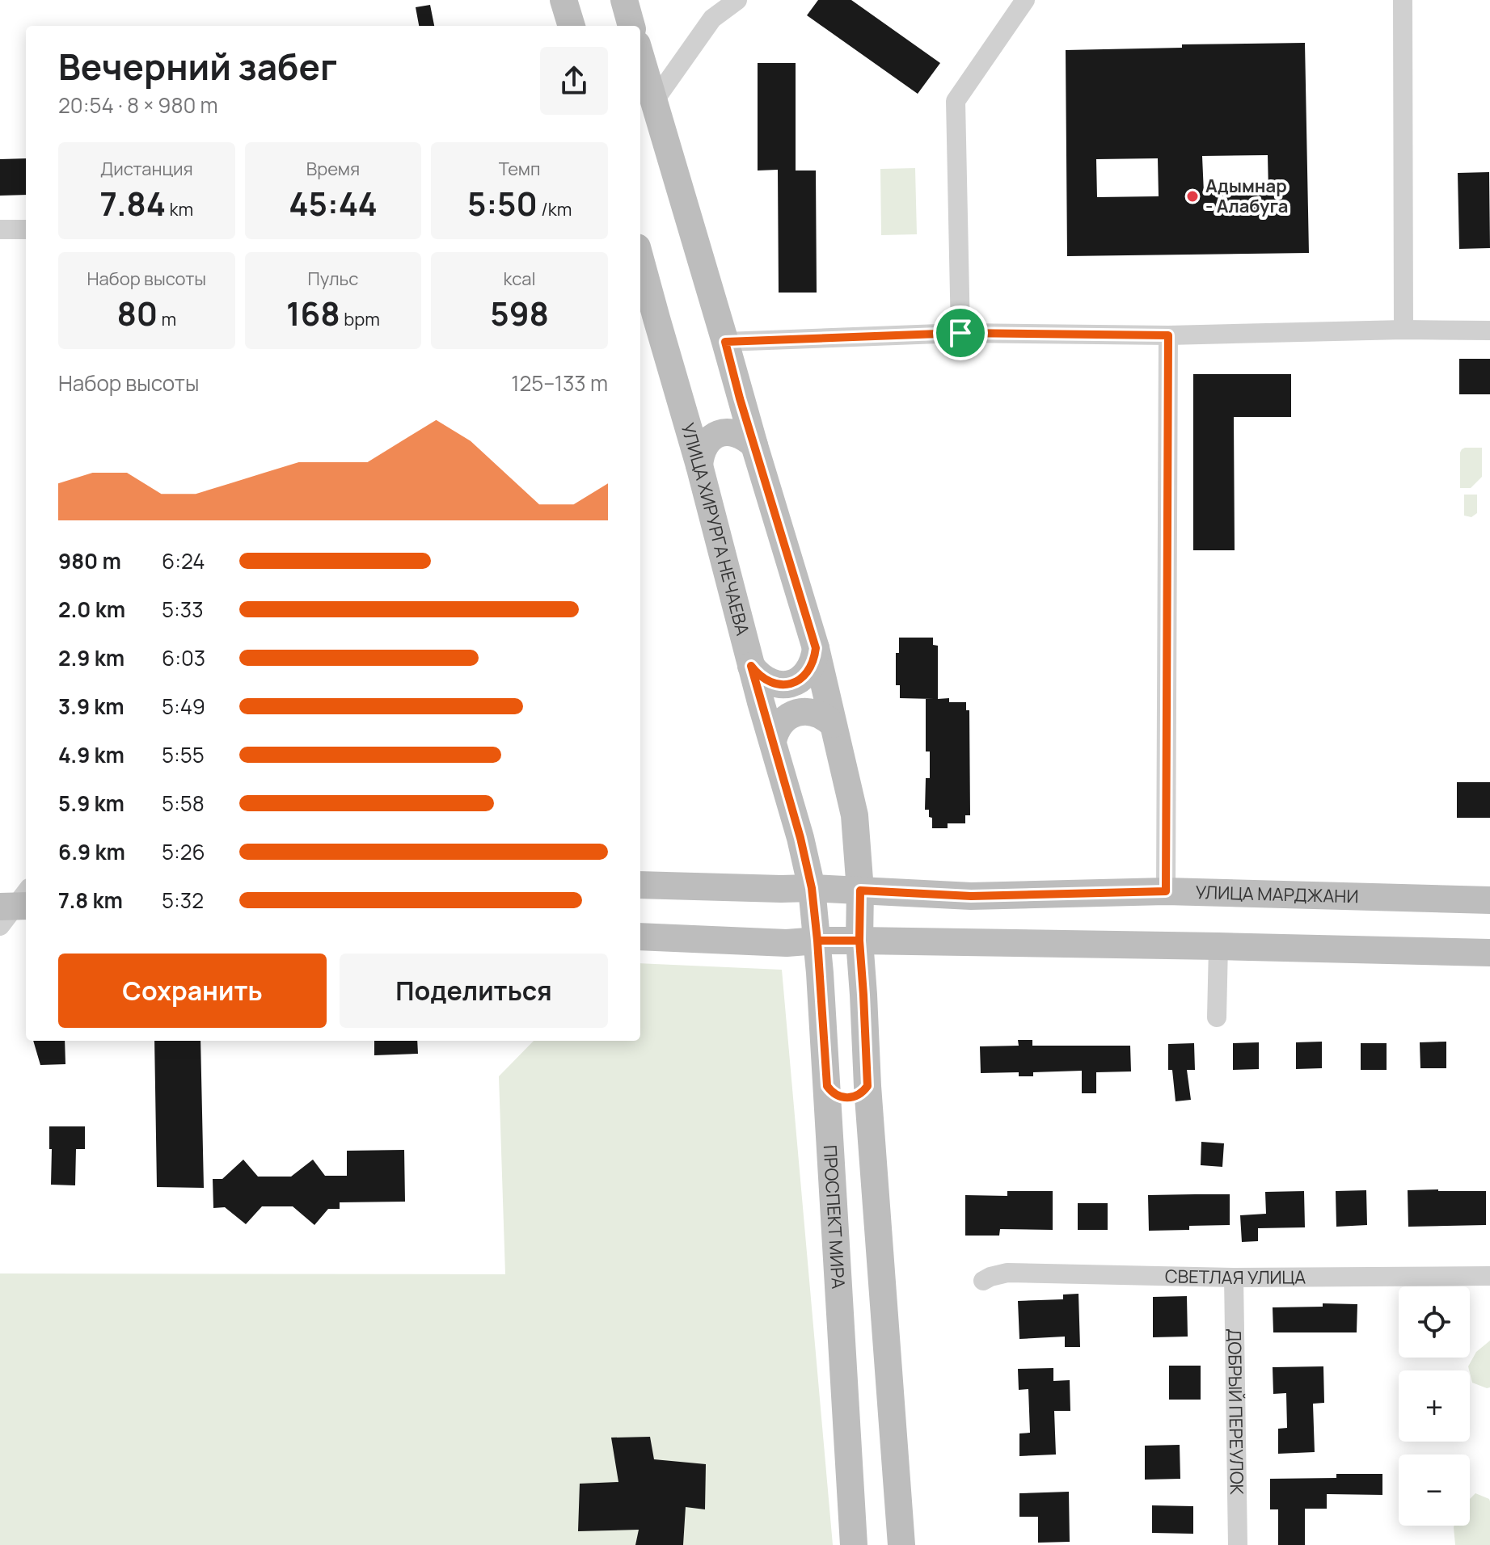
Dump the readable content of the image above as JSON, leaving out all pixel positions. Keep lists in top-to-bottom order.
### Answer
{
  "streets": {
    "main road": ["УЛИЦА ХИРУРГА НЕЧАЕВА", "УЛИЦА МАРДЖАНИ", "ПРОСПЕКТ МИРА"],
    "street": ["СВЕТЛАЯ УЛИЦА", "ДОБРЫЙ ПЕРЕУЛОК"]
  },
  "crossings": [
    ["УЛИЦА ХИРУРГА НЕЧАЕВА", "УЛИЦА МАРДЖАНИ"],
    ["УЛИЦА ХИРУРГА НЕЧАЕВА", "ПРОСПЕКТ МИРА"],
    ["УЛИЦА МАРДЖАНИ", "ПРОСПЕКТ МИРА"],
    ["СВЕТЛАЯ УЛИЦА", "ДОБРЫЙ ПЕРЕУЛОК"]
  ],
  "places": ["Адымнар - Алабуга"],
  "page": {
    "heading": ["Вечерний забег", "20:54 · 8 × 980 m"],
    "stats": [
      ["Дистанция", "7.84 km"],
      ["Время", "45:44"],
      ["Темп", "5:50 /km"],
      ["Набор высоты", "80 m"],
      ["Пульс", "168 bpm"],
      ["kcal", "598"]
    ],
    "chart": ["Набор высоты", "125–133 m"],
    "list": [
      {
        "name": "980 m",
        "note": "6:24"
      },
      {
        "name": "2.0 km",
        "note": "5:33"
      },
      {
        "name": "2.9 km",
        "note": "6:03"
      },
      {
        "name": "3.9 km",
        "note": "5:49"
      },
      {
        "name": "4.9 km",
        "note": "5:55"
      },
      {
        "name": "5.9 km",
        "note": "5:58"
      },
      {
        "name": "6.9 km",
        "note": "5:26"
      },
      {
        "name": "7.8 km",
        "note": "5:32"
      }
    ],
    "buttons": ["Сохранить", "Поделиться"],
    "map_buttons": ["+", "−"]
  }
}
